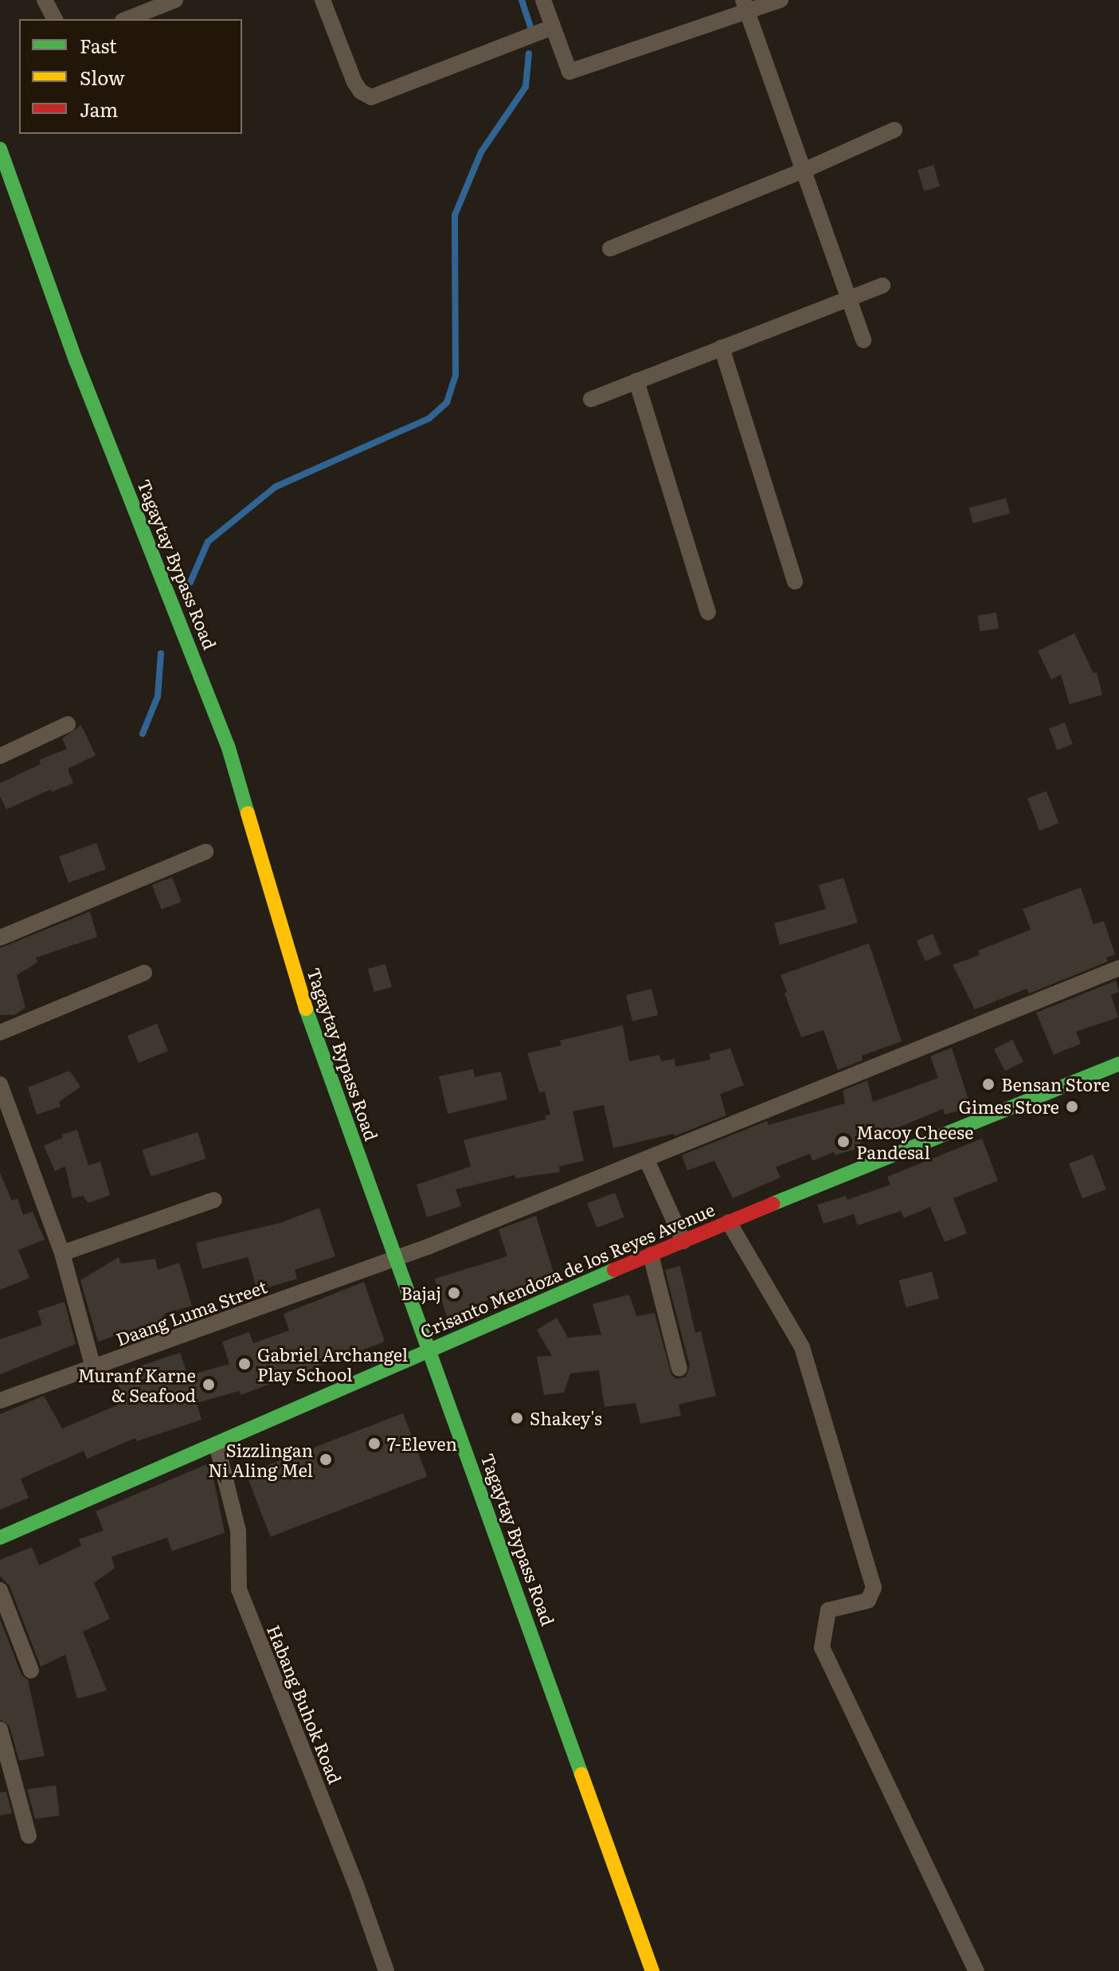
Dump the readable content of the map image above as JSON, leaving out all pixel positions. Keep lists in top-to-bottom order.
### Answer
{
  "streets": {
    "main road": ["Tagaytay Bypass Road", "Crisanto Mendoza de los Reyes Avenue"],
    "street": ["Daang Luma Street", "Habang Buhok Road"]
  },
  "crossings": [
    ["Tagaytay Bypass Road", "Crisanto Mendoza de los Reyes Avenue"],
    ["Tagaytay Bypass Road", "Daang Luma Street"],
    ["Crisanto Mendoza de los Reyes Avenue", "Habang Buhok Road"]
  ],
  "places": [
    "Bensan Store",
    "Gimes Store",
    "Macoy Cheese Pandesal",
    "Bajaj",
    "Gabriel Archangel Play School",
    "Muranf Karne & Seafood",
    "Shakey's",
    "7-Eleven",
    "Sizzlingan Ni Aling Mel"
  ],
  "legend": ["Fast", "Slow", "Jam"]
}
